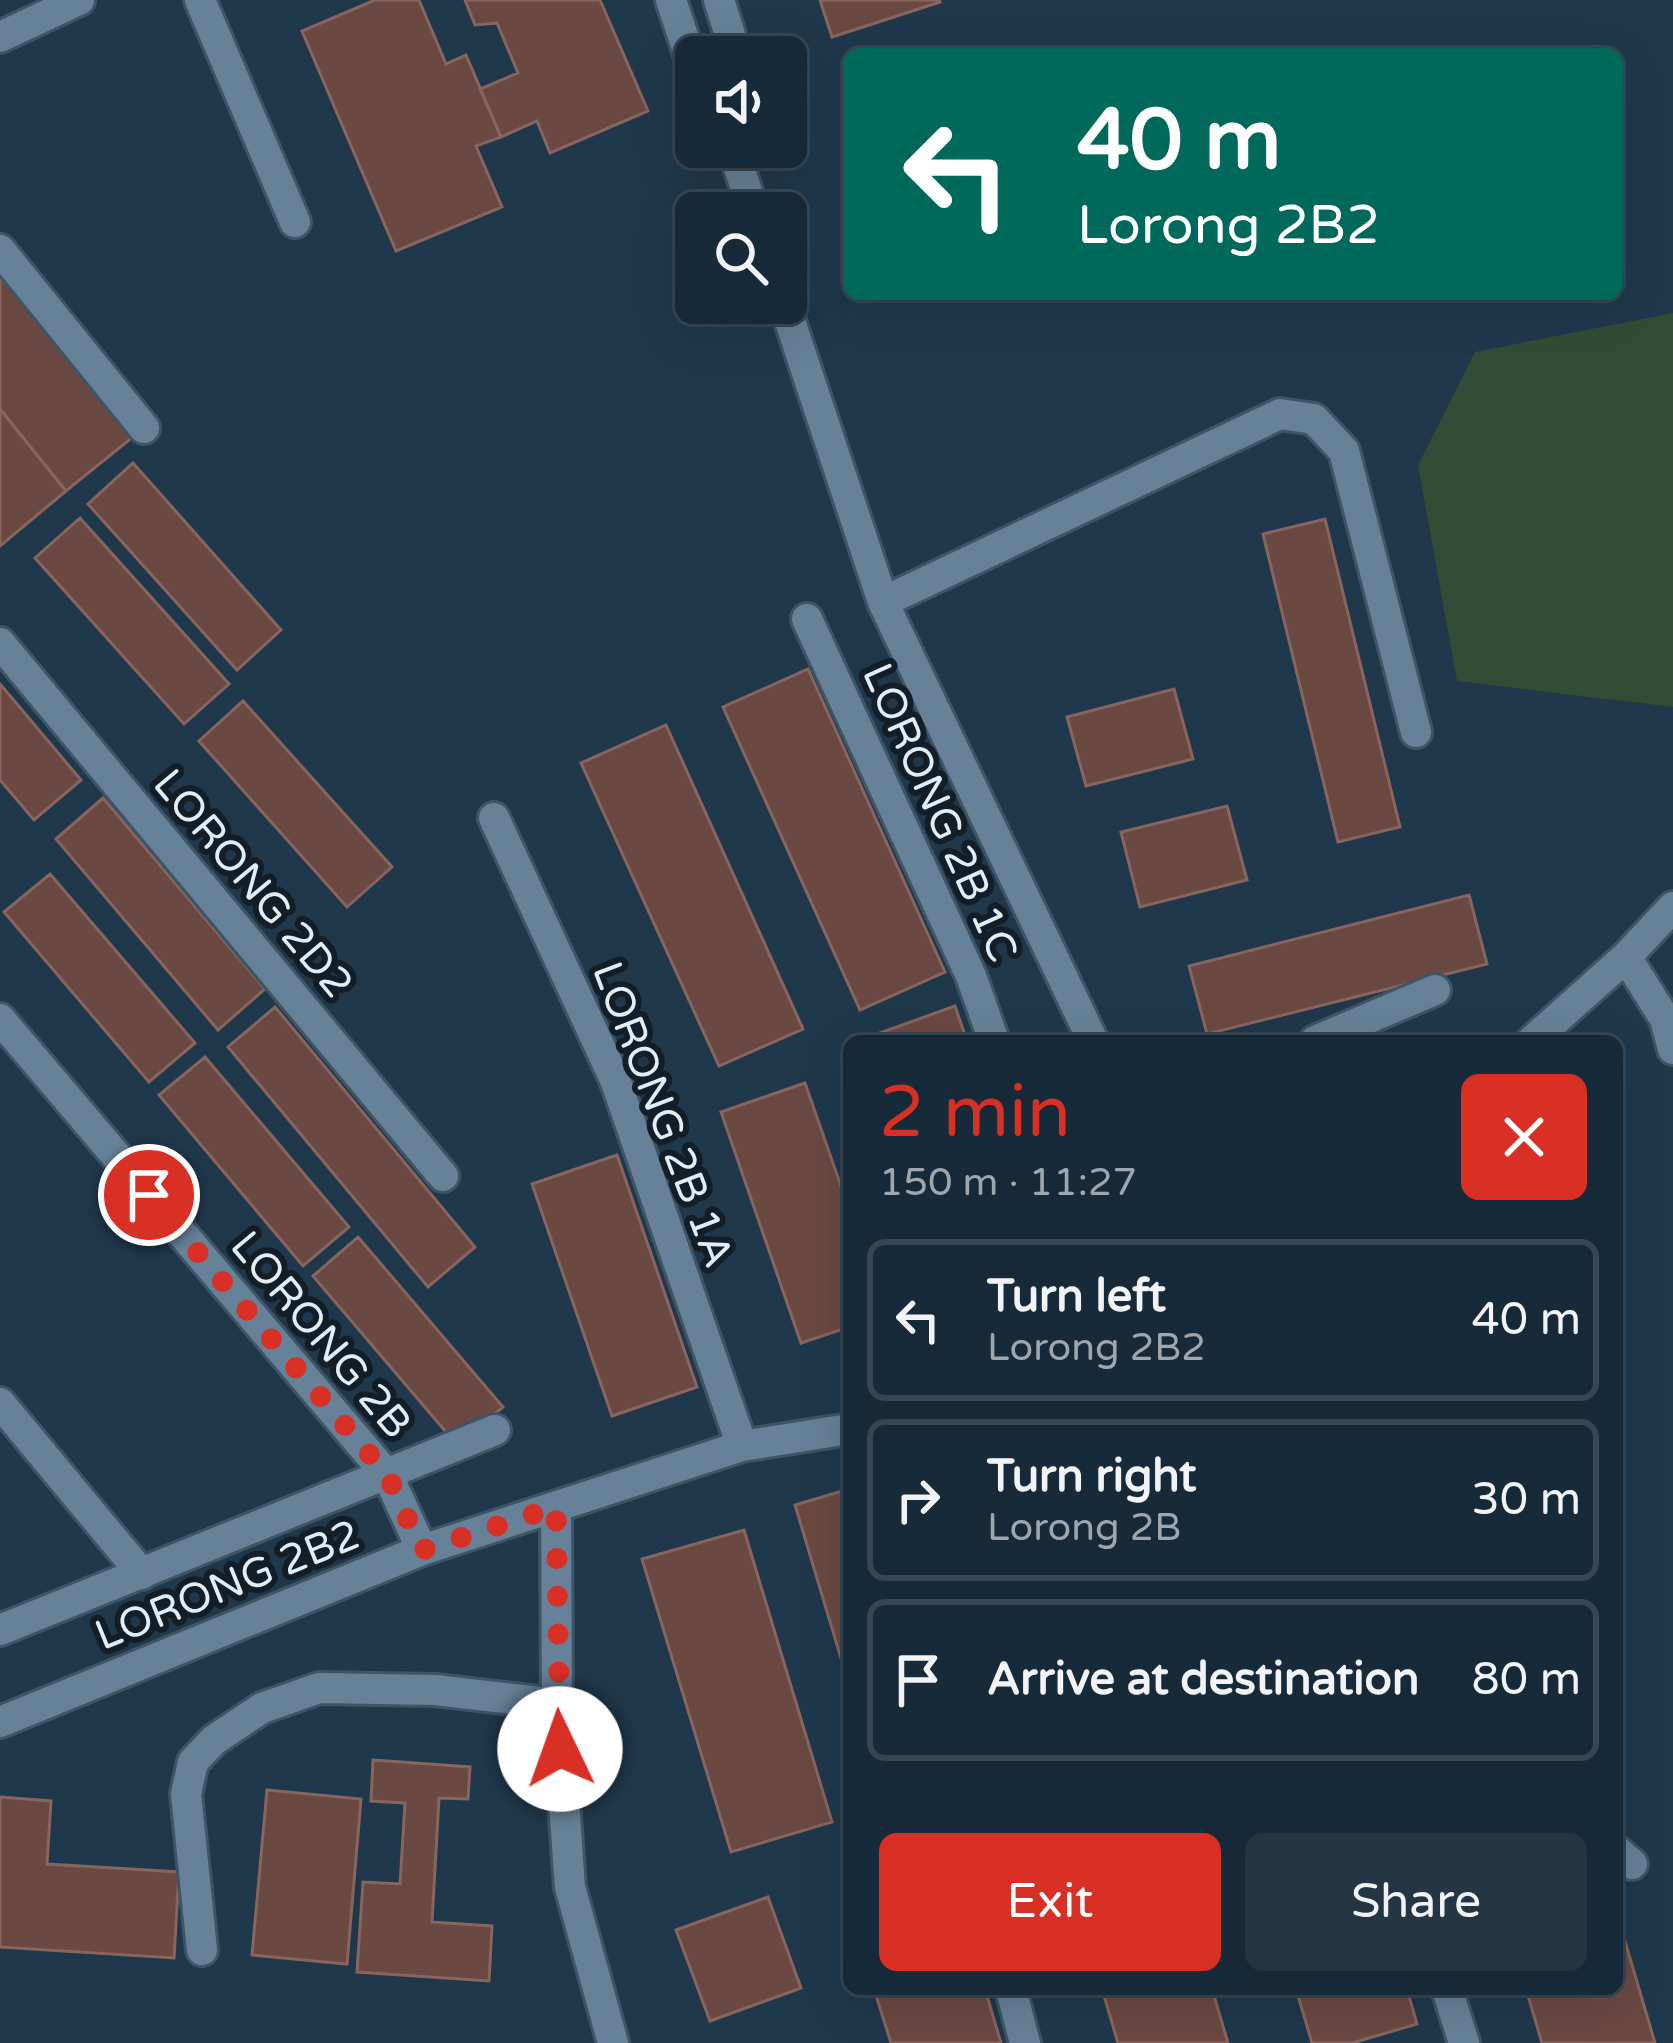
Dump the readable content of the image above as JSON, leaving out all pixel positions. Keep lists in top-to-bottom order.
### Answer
{
  "streets": {
    "street": [
      "LORONG 2B 1C",
      "LORONG 2D2",
      "LORONG 2B 1A",
      "LORONG 2B",
      "LORONG 2B2"
    ]
  },
  "crossings": [
    ["LORONG 2B 1A", "LORONG 2B2"],
    ["LORONG 2B", "LORONG 2B2"]
  ],
  "page": {
    "turn": ["40 m", "Lorong 2B2"],
    "heading": ["2 min", "150 m · 11:27"],
    "list": [
      {
        "name": "Turn left",
        "note": "Lorong 2B2",
        "value": "40 m"
      },
      {
        "name": "Turn right",
        "note": "Lorong 2B",
        "value": "30 m"
      },
      {
        "name": "Arrive at destination",
        "value": "80 m"
      }
    ],
    "buttons": ["Exit", "Share"]
  }
}
